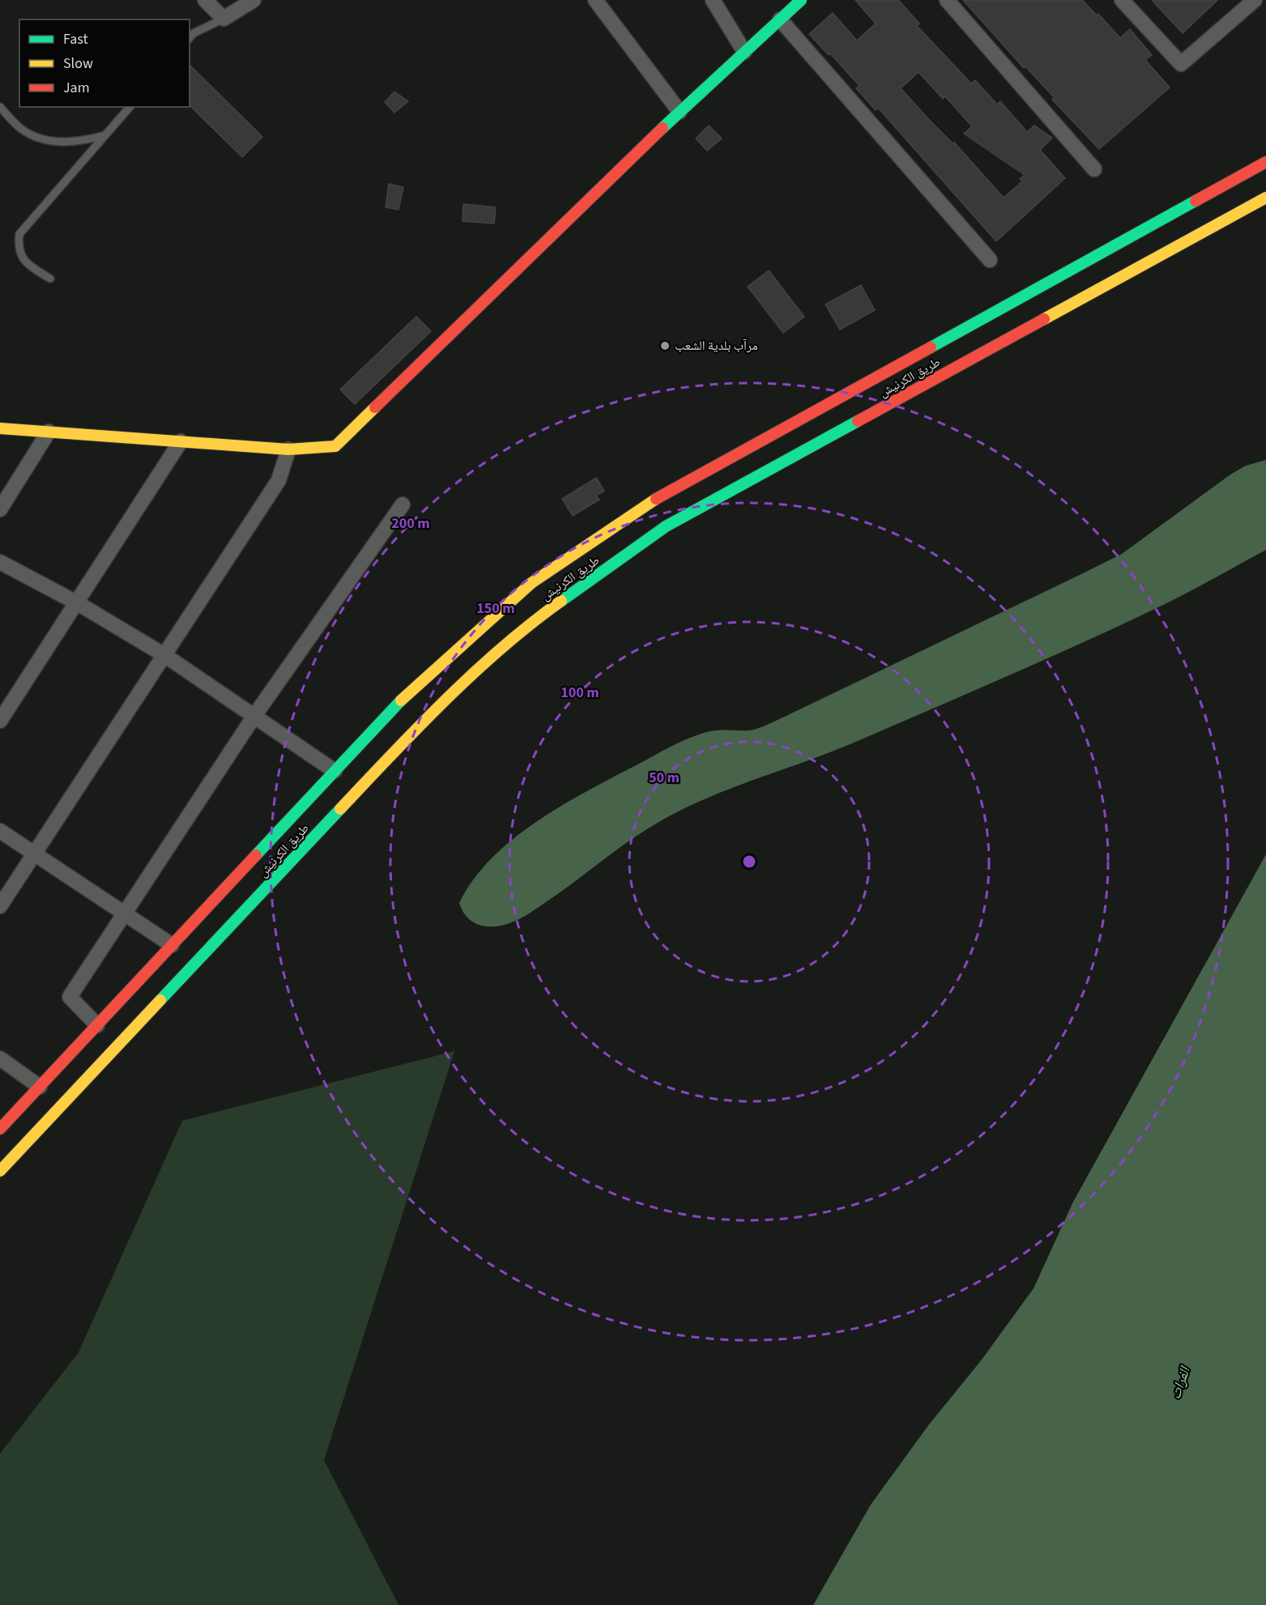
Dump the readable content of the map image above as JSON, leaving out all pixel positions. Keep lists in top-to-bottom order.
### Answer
{
  "streets": {
    "main road": ["طريق الكرنيش"]
  },
  "water": ["الفرات"],
  "places": ["مرآب بلدية الشعب"],
  "legend": ["Fast", "Slow", "Jam"],
  "rings": [
    "200 m",
    "150 m",
    "100 m",
    "50 m"
  ]
}
